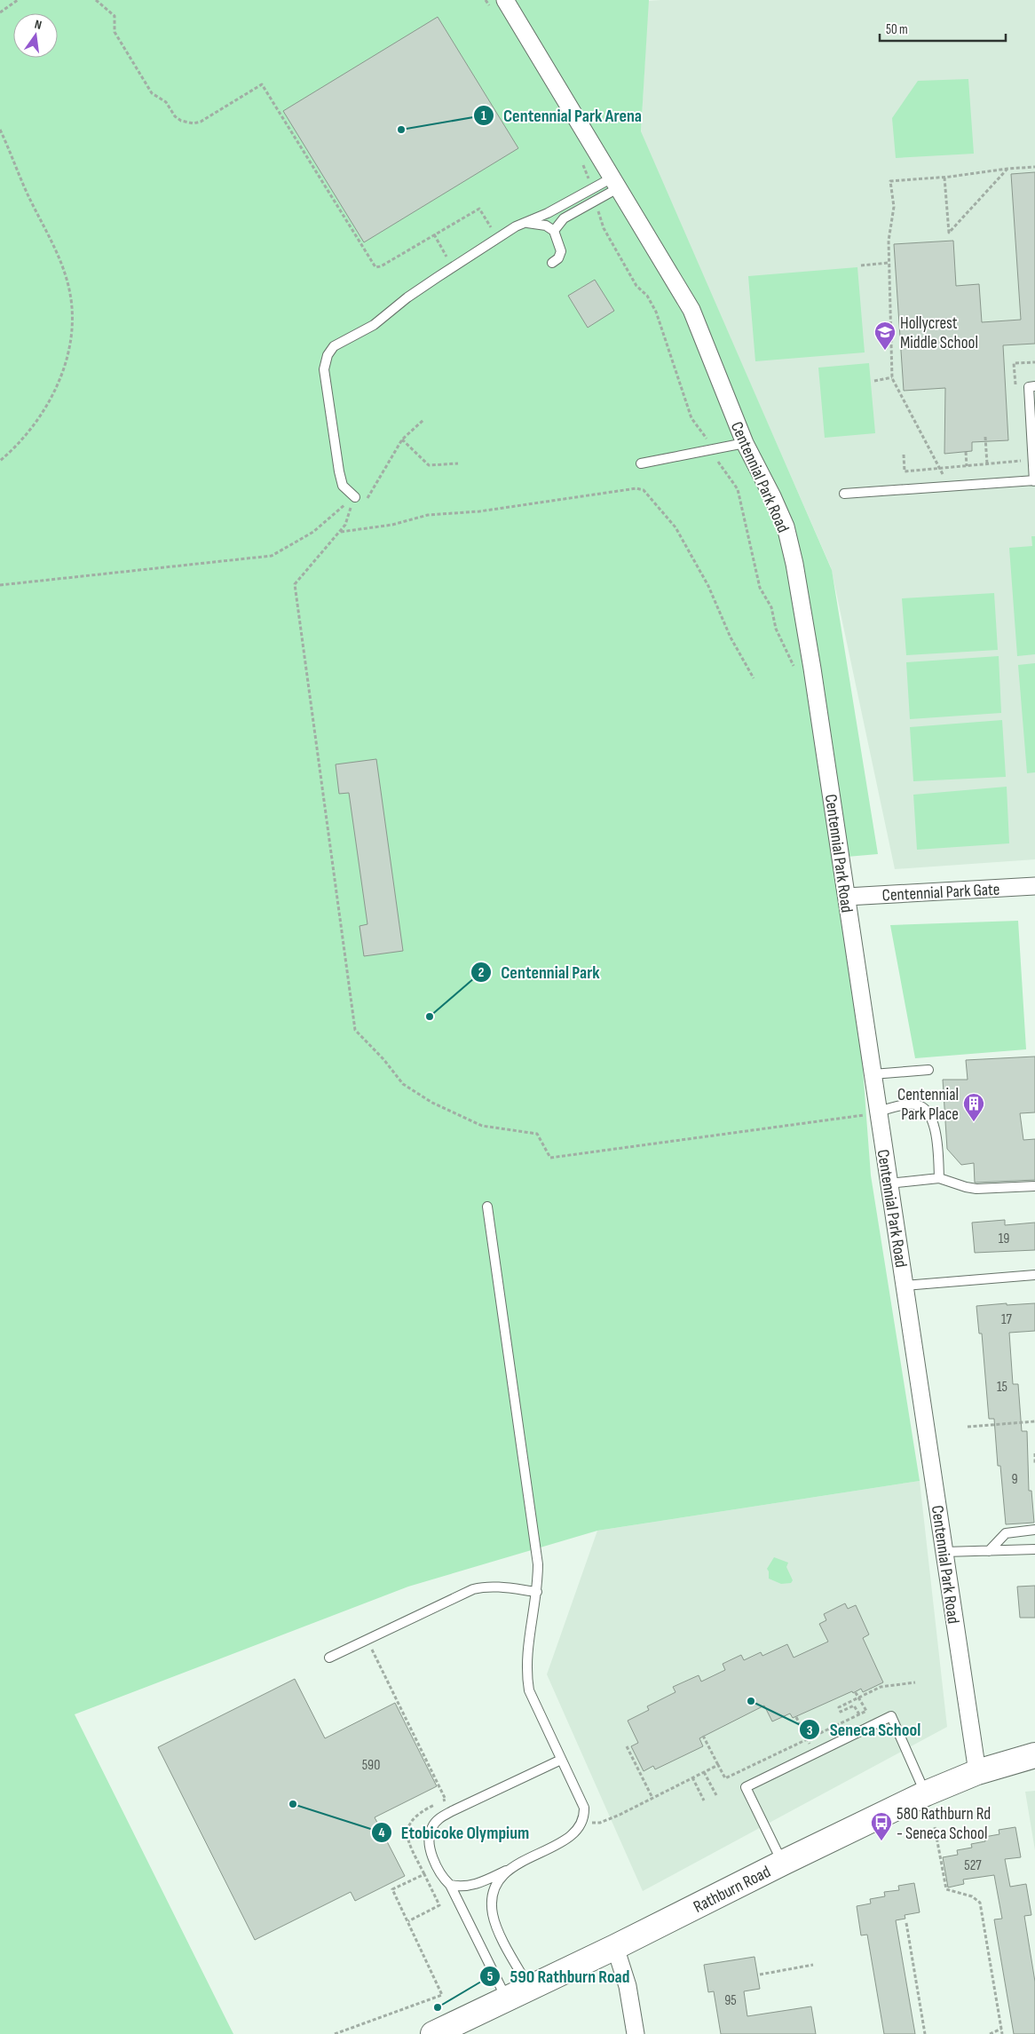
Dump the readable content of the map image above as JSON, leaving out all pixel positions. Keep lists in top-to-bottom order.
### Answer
{
  "streets": {
    "street": ["Centennial Park Road", "Centennial Park Gate", "Rathburn Road"]
  },
  "crossings": [
    ["Centennial Park Road", "Centennial Park Gate"],
    ["Centennial Park Road", "Rathburn Road"]
  ],
  "places": {
    "other": [
      "Centennial Park Arena",
      "Centennial Park",
      "Seneca School",
      "Etobicoke Olympium",
      "590 Rathburn Road"
    ],
    "school or university": ["Hollycrest Middle School"],
    "building": ["Centennial Park Place"],
    "bus stop": ["580 Rathburn Rd - Seneca School"]
  },
  "house_numbers": [
    "19",
    "17",
    "15",
    "9",
    "590",
    "527",
    "95"
  ],
  "scale_bar": "50 m",
  "north": "top"
}
